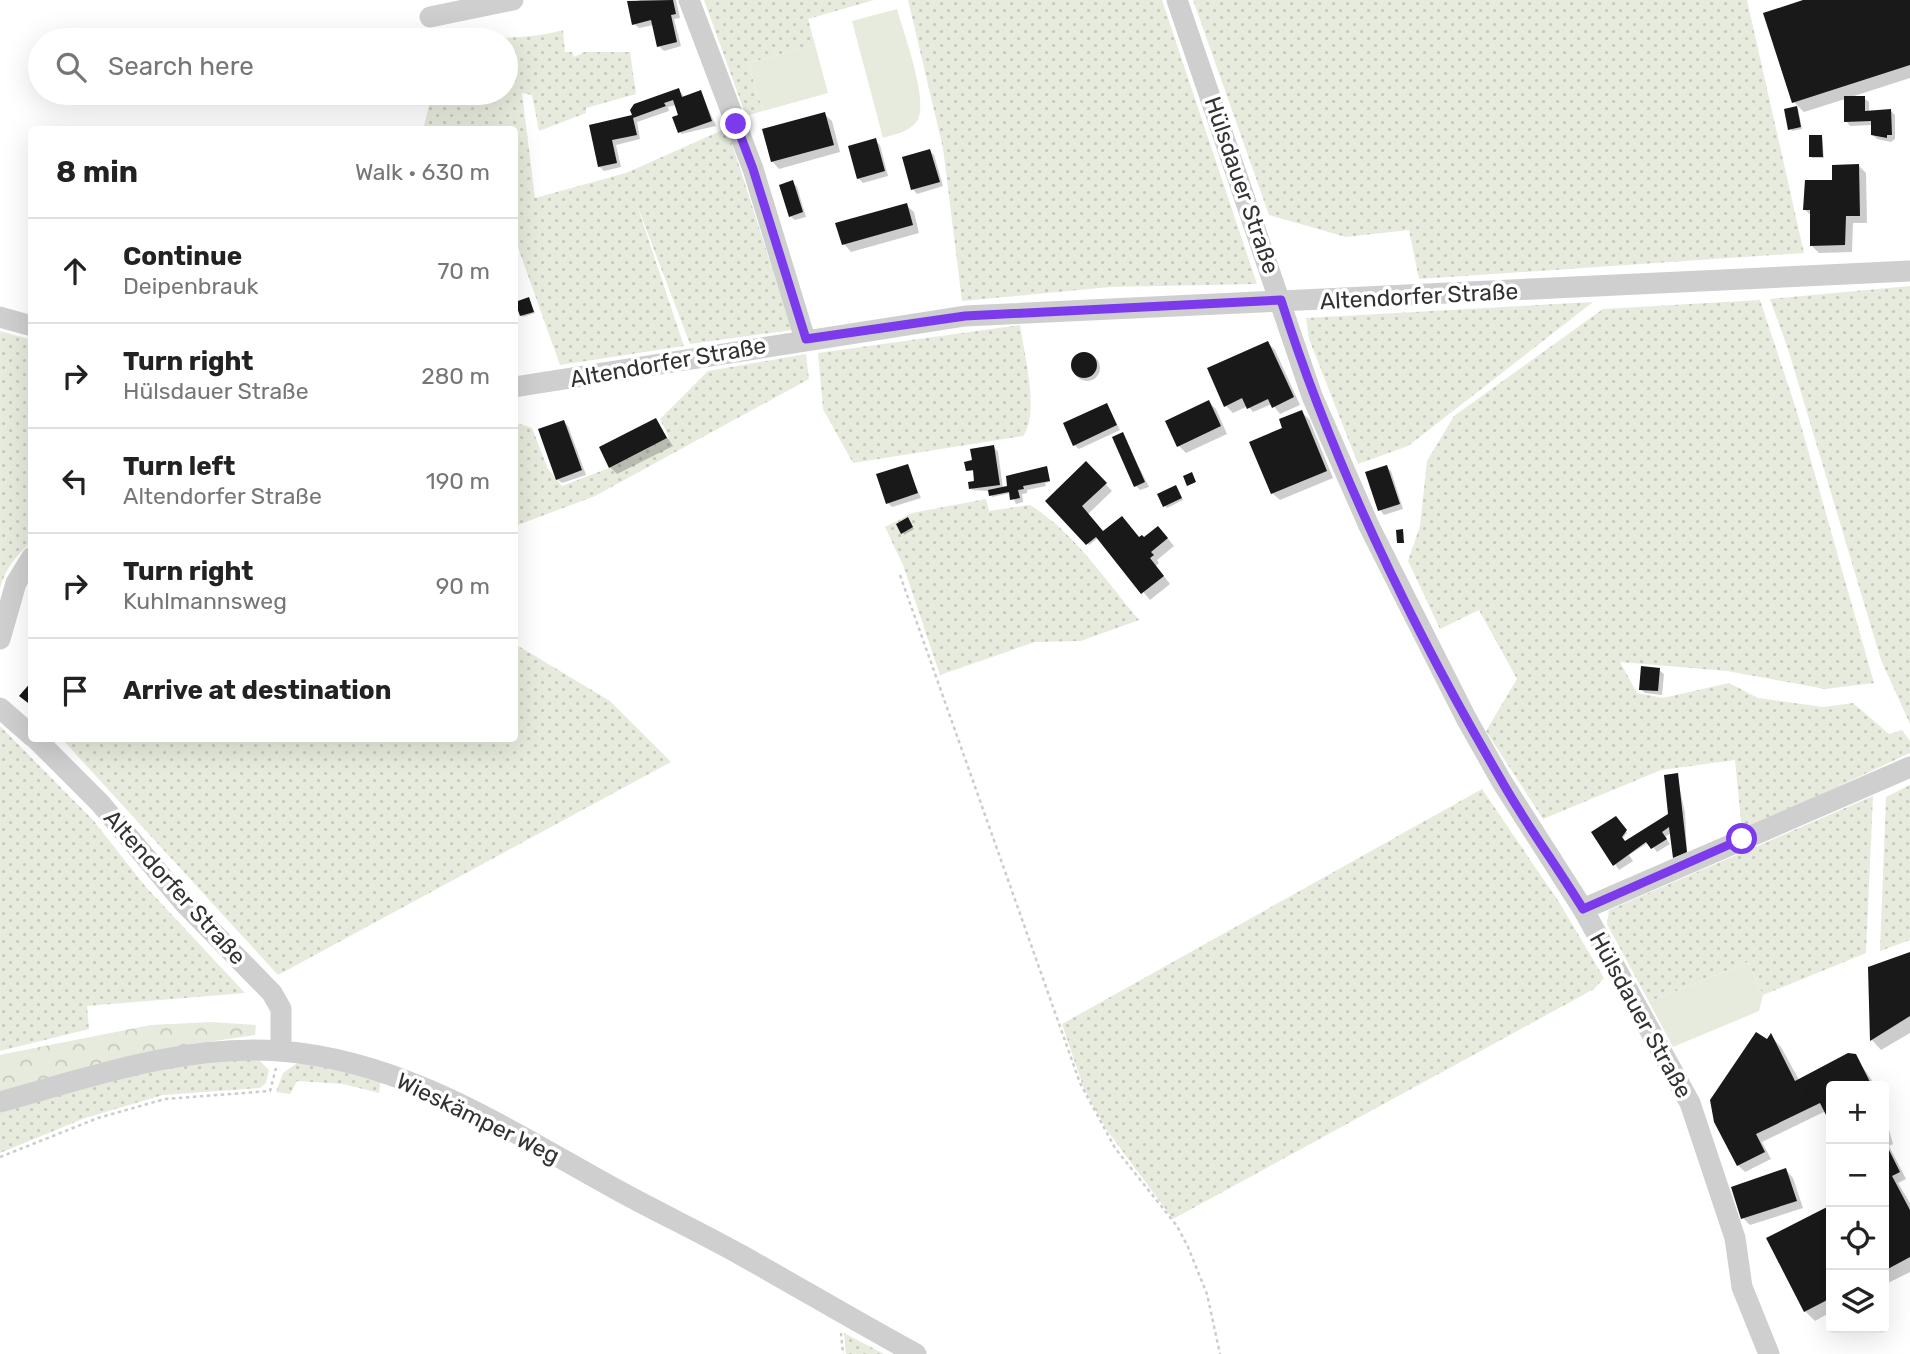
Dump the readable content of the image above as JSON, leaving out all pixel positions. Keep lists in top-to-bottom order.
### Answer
{
  "streets": {
    "street": ["Hülsdauer Straße", "Altendorfer Straße", "Wieskämper Weg"]
  },
  "crossings": [
    ["Hülsdauer Straße", "Altendorfer Straße"],
    ["Altendorfer Straße", "Wieskämper Weg"]
  ],
  "page": {
    "search": "Search here",
    "heading": ["8 min", "Walk · 630 m"],
    "list": [
      ["Continue", "Deipenbrauk", "70 m"],
      ["Turn right", "Hülsdauer Straße", "280 m"],
      ["Turn left", "Altendorfer Straße", "190 m"],
      ["Turn right", "Kuhlmannsweg", "90 m"],
      "Arrive at destination"
    ],
    "map_buttons": ["+", "−"]
  }
}
